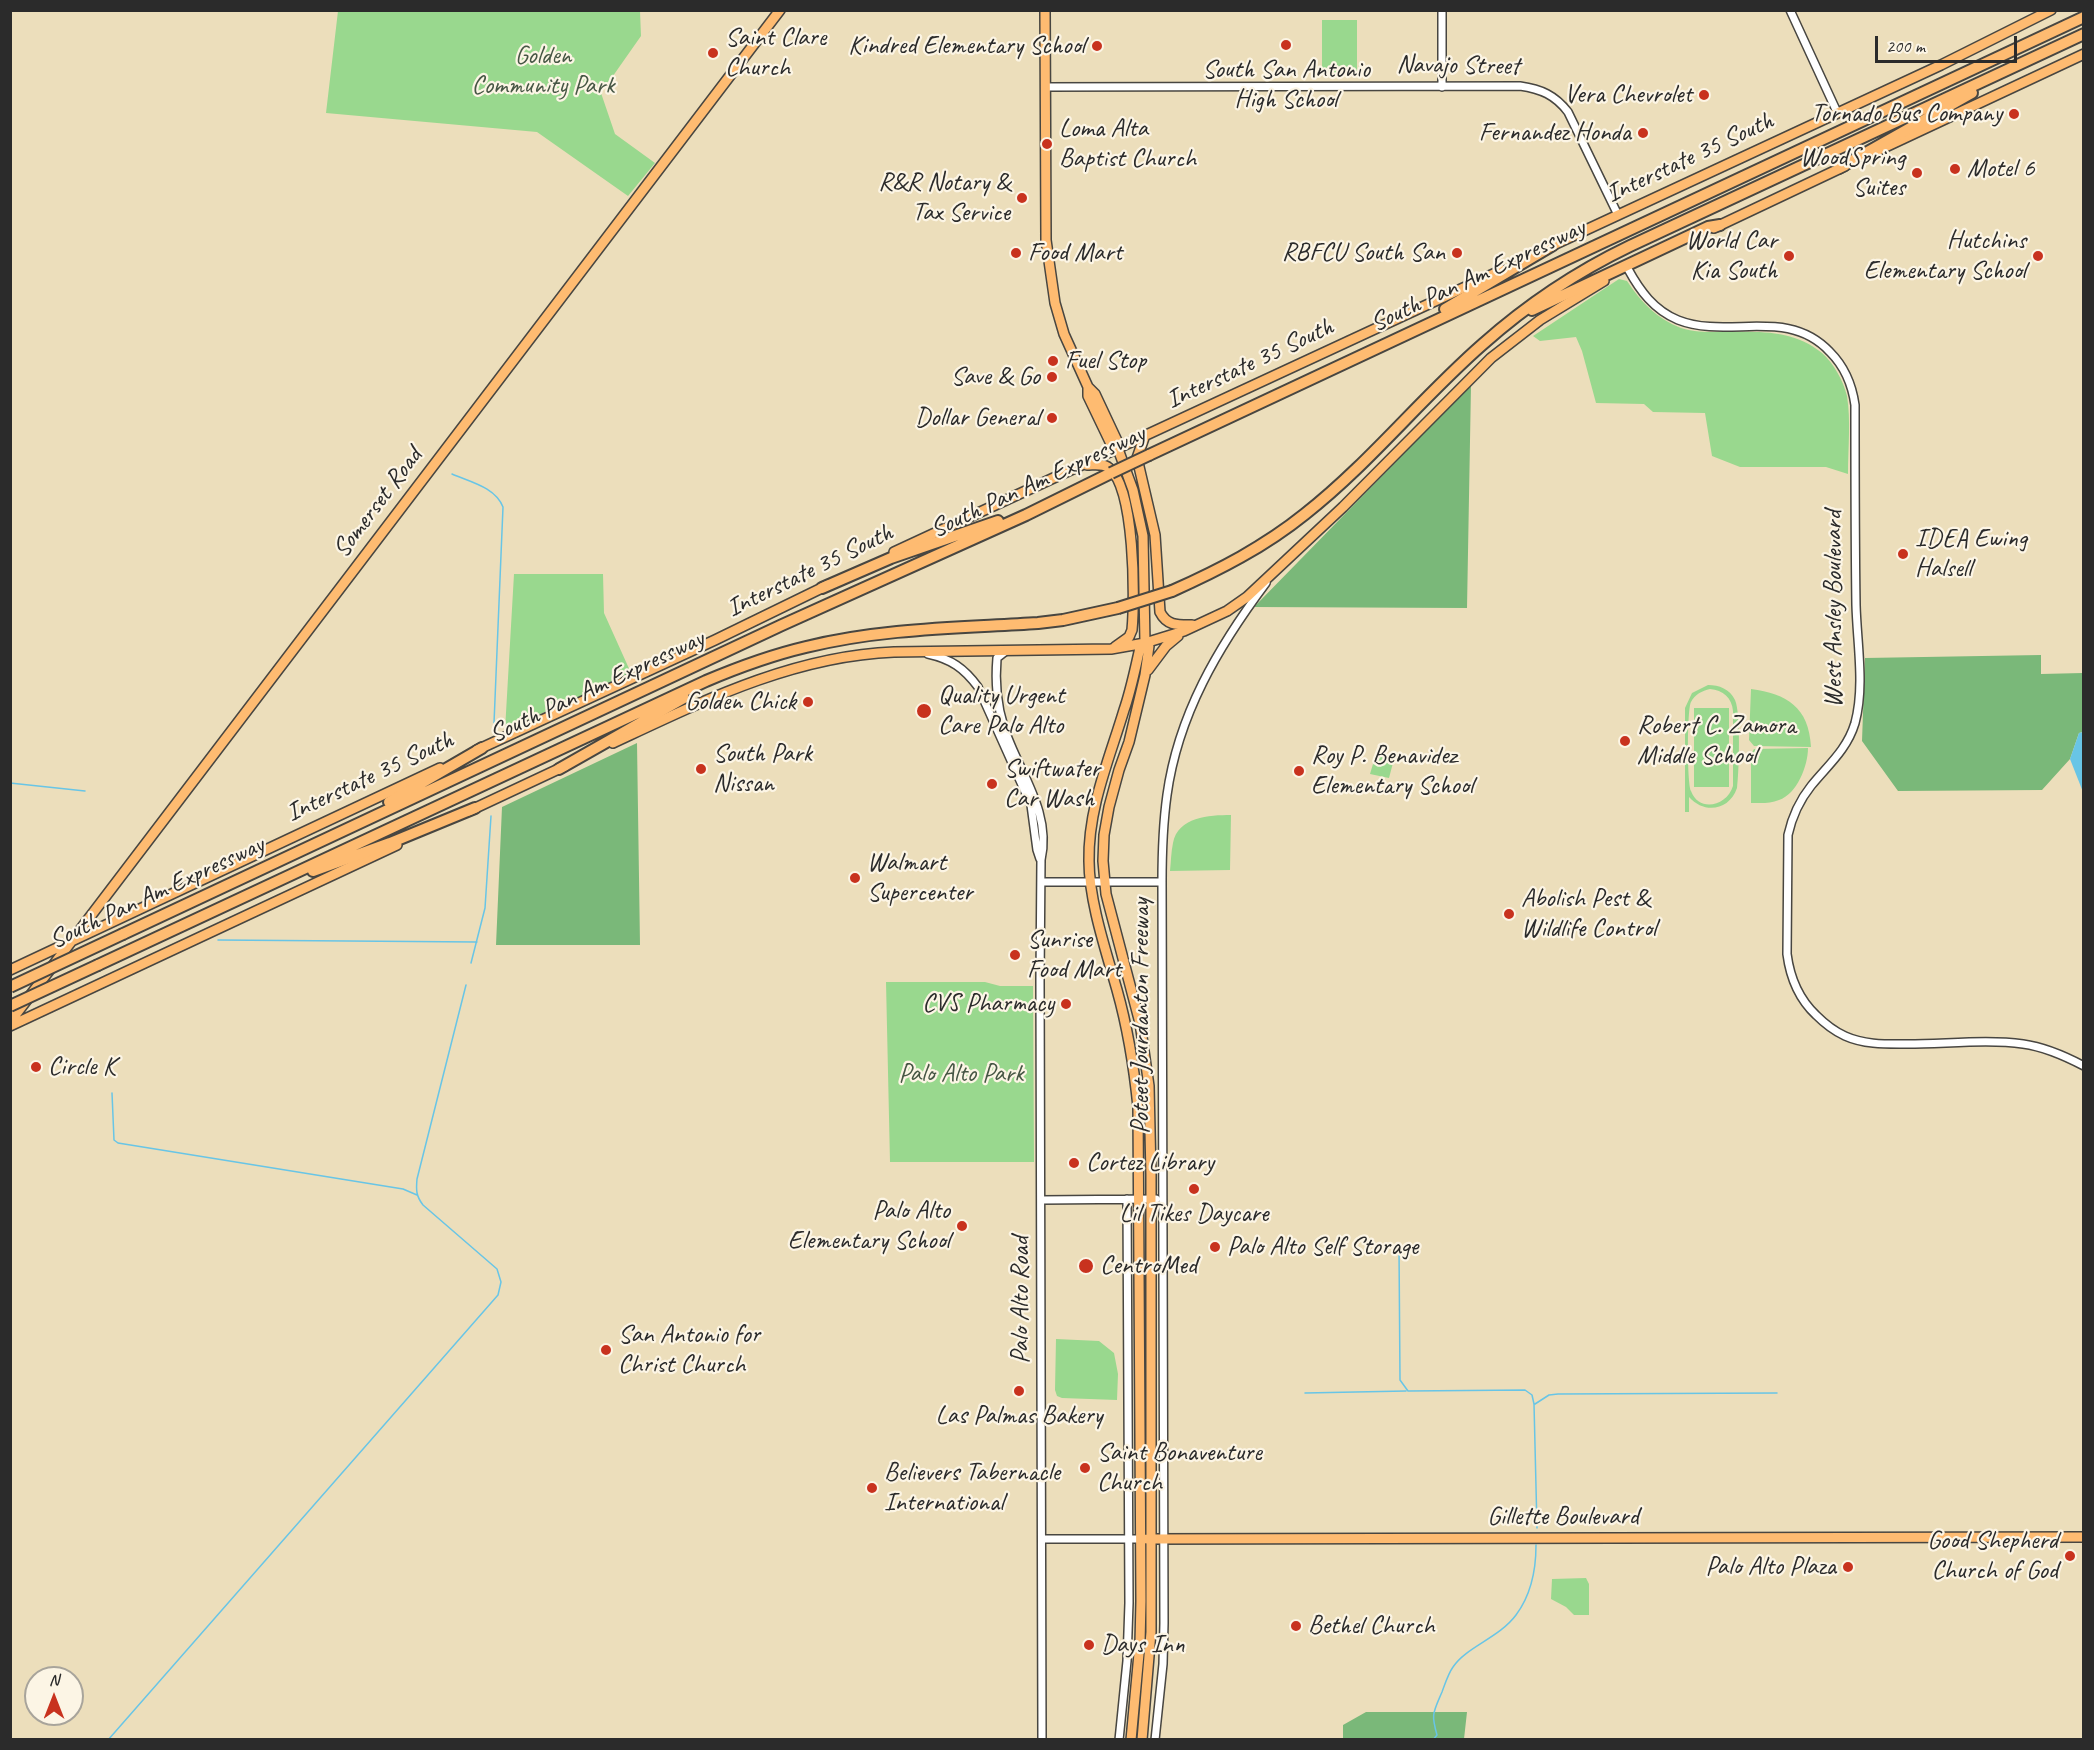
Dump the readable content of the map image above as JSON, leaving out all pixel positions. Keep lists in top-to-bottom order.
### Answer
{
  "streets": {
    "highway": ["South Pan Am Expressway"],
    "main road": [
      "Interstate 35 South",
      "Somerset Road",
      "Poteet Jourdanton Freeway",
      "Gillette Boulevard"
    ],
    "street": ["Navajo Street", "West Ansley Boulevard", "Palo Alto Road"]
  },
  "crossings": [
    ["Navajo Street", "Interstate 35 South"],
    ["Navajo Street", "Poteet Jourdanton Freeway"],
    ["Interstate 35 South", "Somerset Road"],
    ["Interstate 35 South", "Poteet Jourdanton Freeway"],
    ["Poteet Jourdanton Freeway", "Gillette Boulevard"],
    ["Palo Alto Road", "Gillette Boulevard"]
  ],
  "parks": ["Golden Community Park", "Palo Alto Park"],
  "places": [
    "South San Antonio High School",
    "Kindred Elementary School",
    "Saint Clare Church",
    "Vera Chevrolet",
    "Tornado Bus Company",
    "Fernandez Honda",
    "Loma Alta Baptist Church",
    "Motel 6",
    "WoodSpring Suites",
    "R&R Notary & Tax Service",
    "Food Mart",
    "RBFCU South San",
    "World Car Kia South",
    "Hutchins Elementary School",
    "Fuel Stop",
    "Save & Go",
    "Dollar General",
    "IDEA Ewing Halsell",
    "Golden Chick",
    "Quality Urgent Care Palo Alto",
    "Robert C. Zamora Middle School",
    "South Park Nissan",
    "Roy P. Benavidez Elementary School",
    "Swiftwater Car Wash",
    "Walmart Supercenter",
    "Abolish Pest & Wildlife Control",
    "Sunrise Food Mart",
    "CVS Pharmacy",
    "Circle K",
    "Cortez Library",
    "Lil Tikes Daycare",
    "Palo Alto Elementary School",
    "Palo Alto Self Storage",
    "CentroMed",
    "San Antonio for Christ Church",
    "Las Palmas Bakery",
    "Saint Bonaventure Church",
    "Believers Tabernacle International",
    "Good Shepherd Church of God",
    "Palo Alto Plaza",
    "Bethel Church",
    "Days Inn"
  ],
  "scale_bar": "200 m",
  "north": "top"
}
